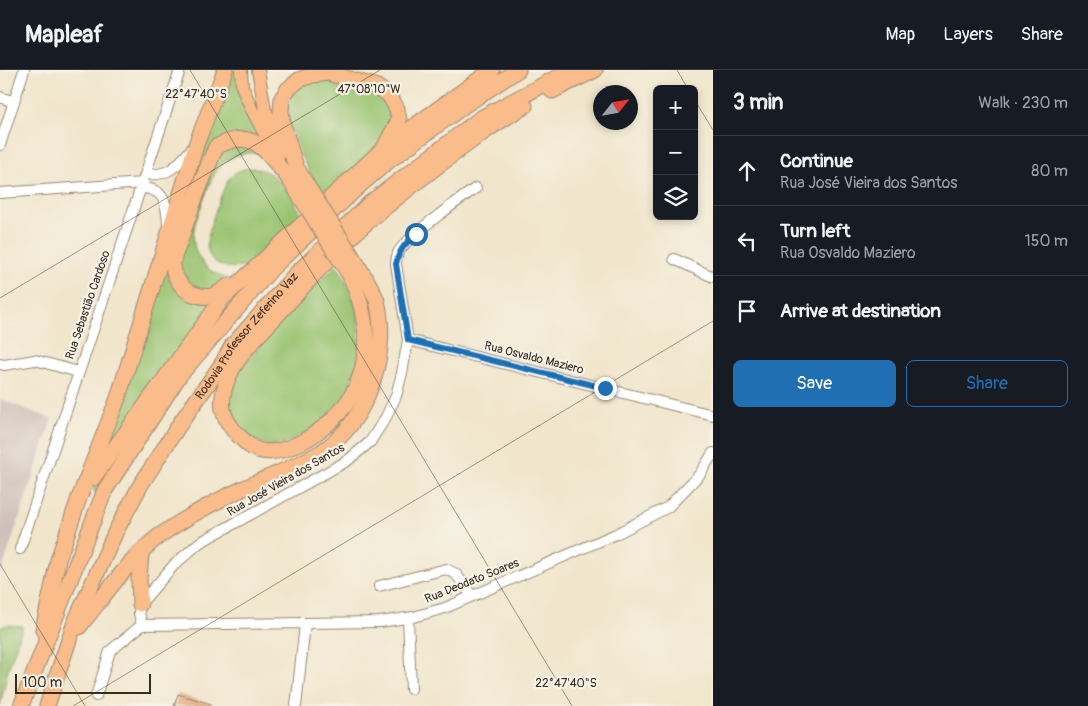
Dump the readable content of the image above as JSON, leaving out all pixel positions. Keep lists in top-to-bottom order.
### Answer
{
  "streets": {
    "highway": ["Rodovia Professor Zeferino Vaz"],
    "street": [
      "Rua Sebastião Cardoso",
      "Rua Osvaldo Maziero",
      "Rua José Vieira dos Santos",
      "Rua Deodato Soares"
    ]
  },
  "crossings": [
    ["Rua Osvaldo Maziero", "Rua José Vieira dos Santos"]
  ],
  "scale_bar": "100 m",
  "north": "top right",
  "page": {
    "header": "Mapleaf",
    "nav": ["Map", "Layers", "Share"],
    "heading": ["3 min", "Walk · 230 m"],
    "map_buttons": ["+", "−"],
    "list": [
      ["Continue", "Rua José Vieira dos Santos", "80 m"],
      ["Turn left", "Rua Osvaldo Maziero", "150 m"],
      "Arrive at destination"
    ],
    "buttons": ["Save", "Share"],
    "scale": "100 m"
  },
  "coordinates": ["47°08'10\"W", "22°47'40\"S"]
}
